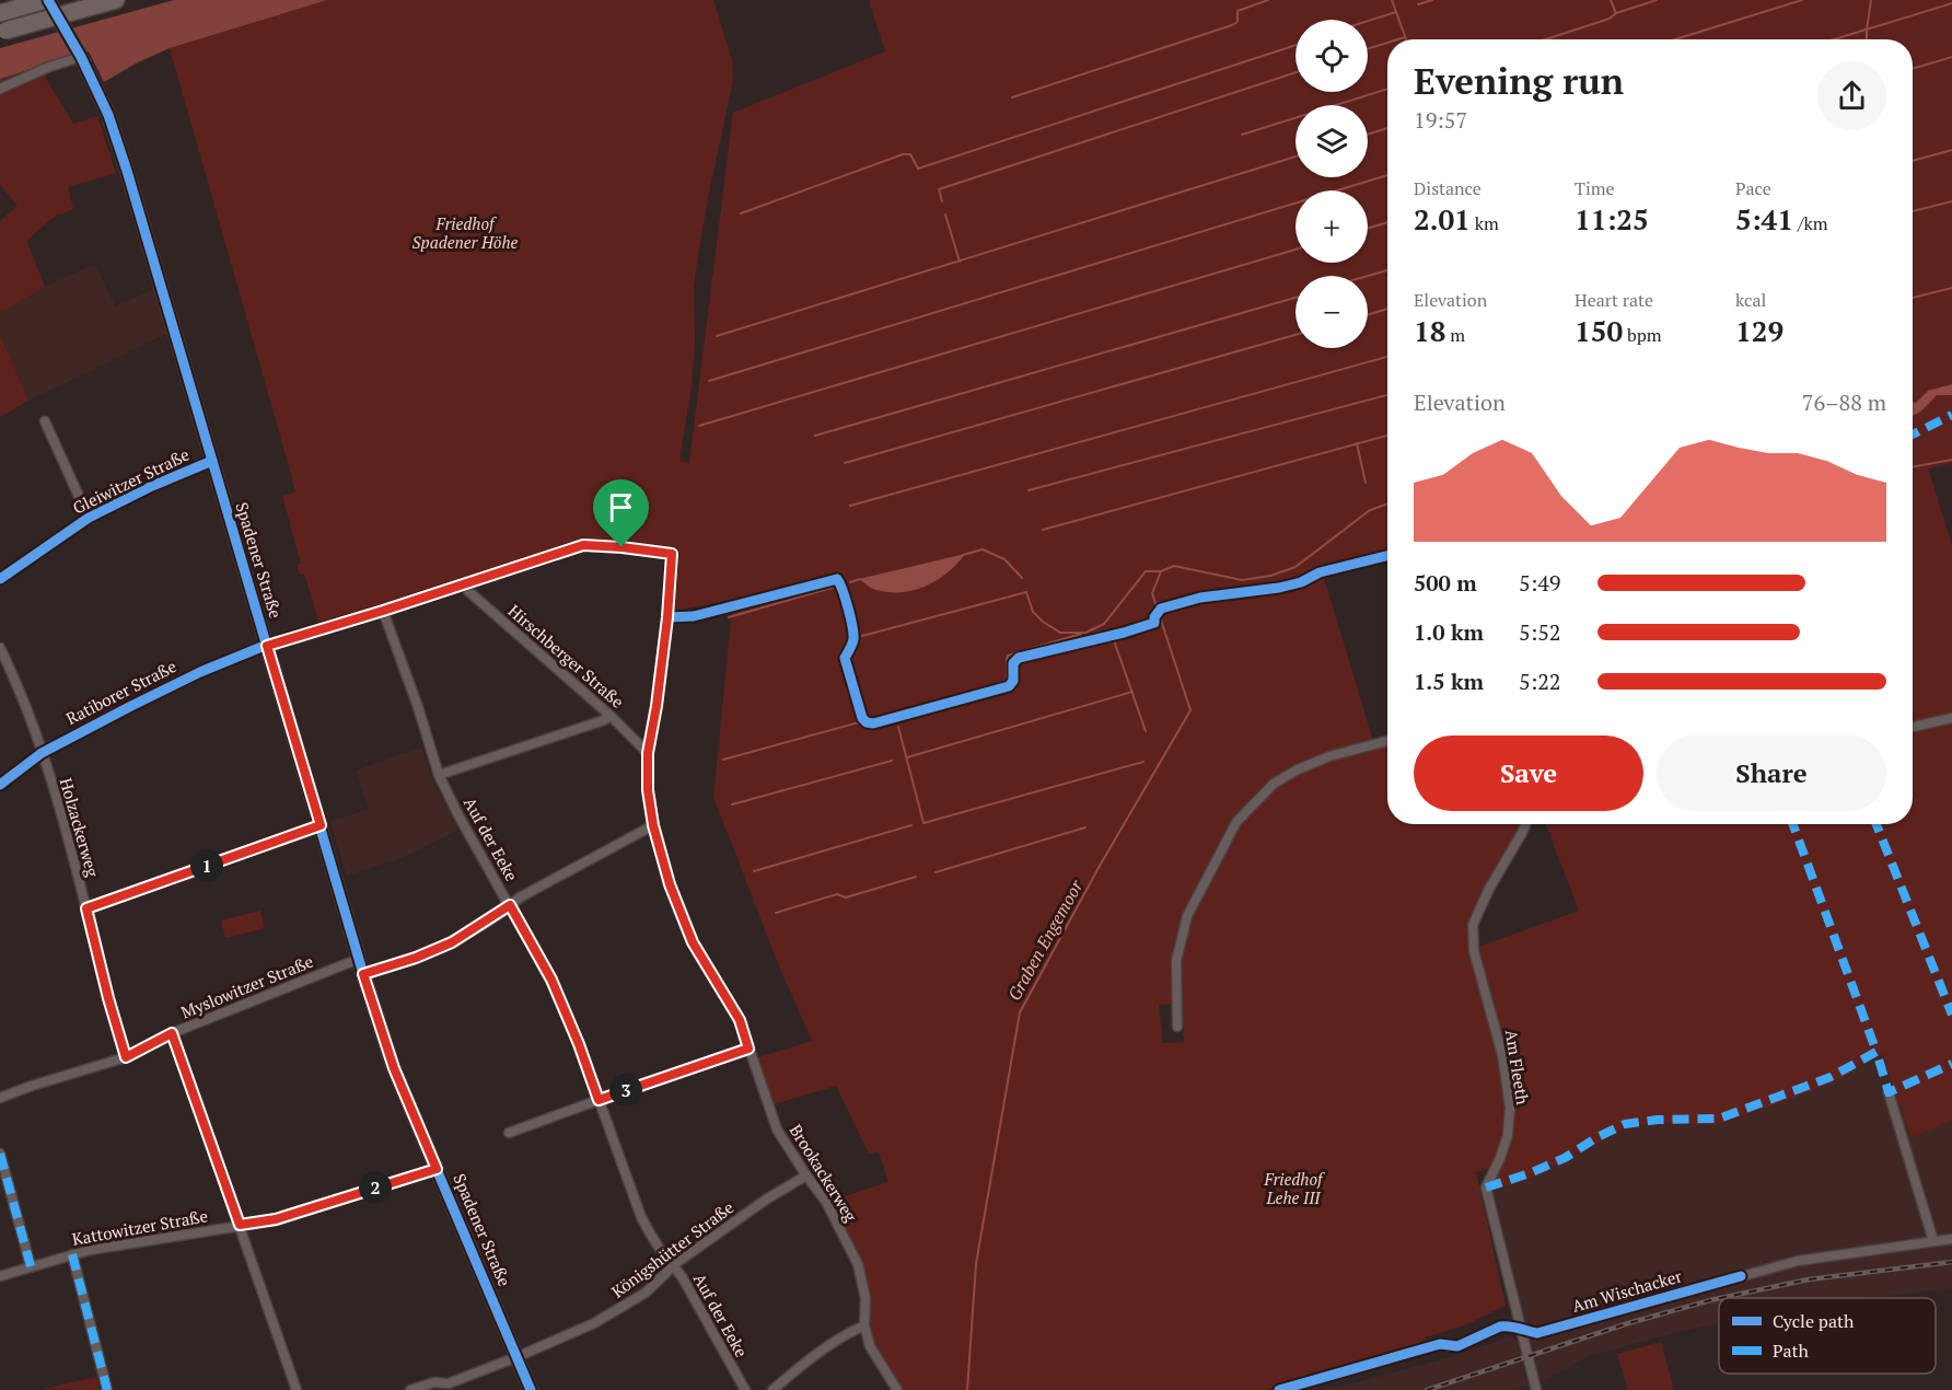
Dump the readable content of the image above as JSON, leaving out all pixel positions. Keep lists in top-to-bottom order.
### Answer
{
  "streets": {
    "street": [
      "Gleiwitzer Straße",
      "Spadener Straße",
      "Hirschberger Straße",
      "Ratiborer Straße",
      "Holzackerweg",
      "Auf der Eeke",
      "Myslowitzer Straße",
      "Am Fleeth",
      "Brookackerweg",
      "Kattowitzer Straße",
      "Königshütter Straße",
      "Am Wischacker"
    ]
  },
  "crossings": [
    ["Gleiwitzer Straße", "Spadener Straße"],
    ["Spadener Straße", "Ratiborer Straße"],
    ["Spadener Straße", "Myslowitzer Straße"],
    ["Spadener Straße", "Kattowitzer Straße"],
    ["Spadener Straße", "Königshütter Straße"],
    ["Hirschberger Straße", "Ratiborer Straße"],
    ["Hirschberger Straße", "Brookackerweg"],
    ["Ratiborer Straße", "Holzackerweg"],
    ["Ratiborer Straße", "Auf der Eeke"],
    ["Ratiborer Straße", "Brookackerweg"],
    ["Holzackerweg", "Myslowitzer Straße"],
    ["Auf der Eeke", "Königshütter Straße"],
    ["Am Fleeth", "Am Wischacker"],
    ["Brookackerweg", "Königshütter Straße"]
  ],
  "water": ["Graben Engemoor"],
  "parks": ["Friedhof Spadener Höhe", "Friedhof Lehe III"],
  "legend": ["Cycle path", "Path"],
  "page": {
    "map_buttons": ["+", "−"],
    "heading": ["Evening run", "19:57"],
    "stats": [
      ["Distance", "2.01 km"],
      ["Time", "11:25"],
      ["Pace", "5:41 /km"],
      ["Elevation", "18 m"],
      ["Heart rate", "150 bpm"],
      ["kcal", "129"]
    ],
    "chart": ["Elevation", "76–88 m"],
    "list": [
      {
        "name": "500 m",
        "note": "5:49"
      },
      {
        "name": "1.0 km",
        "note": "5:52"
      },
      {
        "name": "1.5 km",
        "note": "5:22"
      }
    ],
    "buttons": ["Save", "Share"],
    "pins": ["1", "3", "2"]
  }
}
